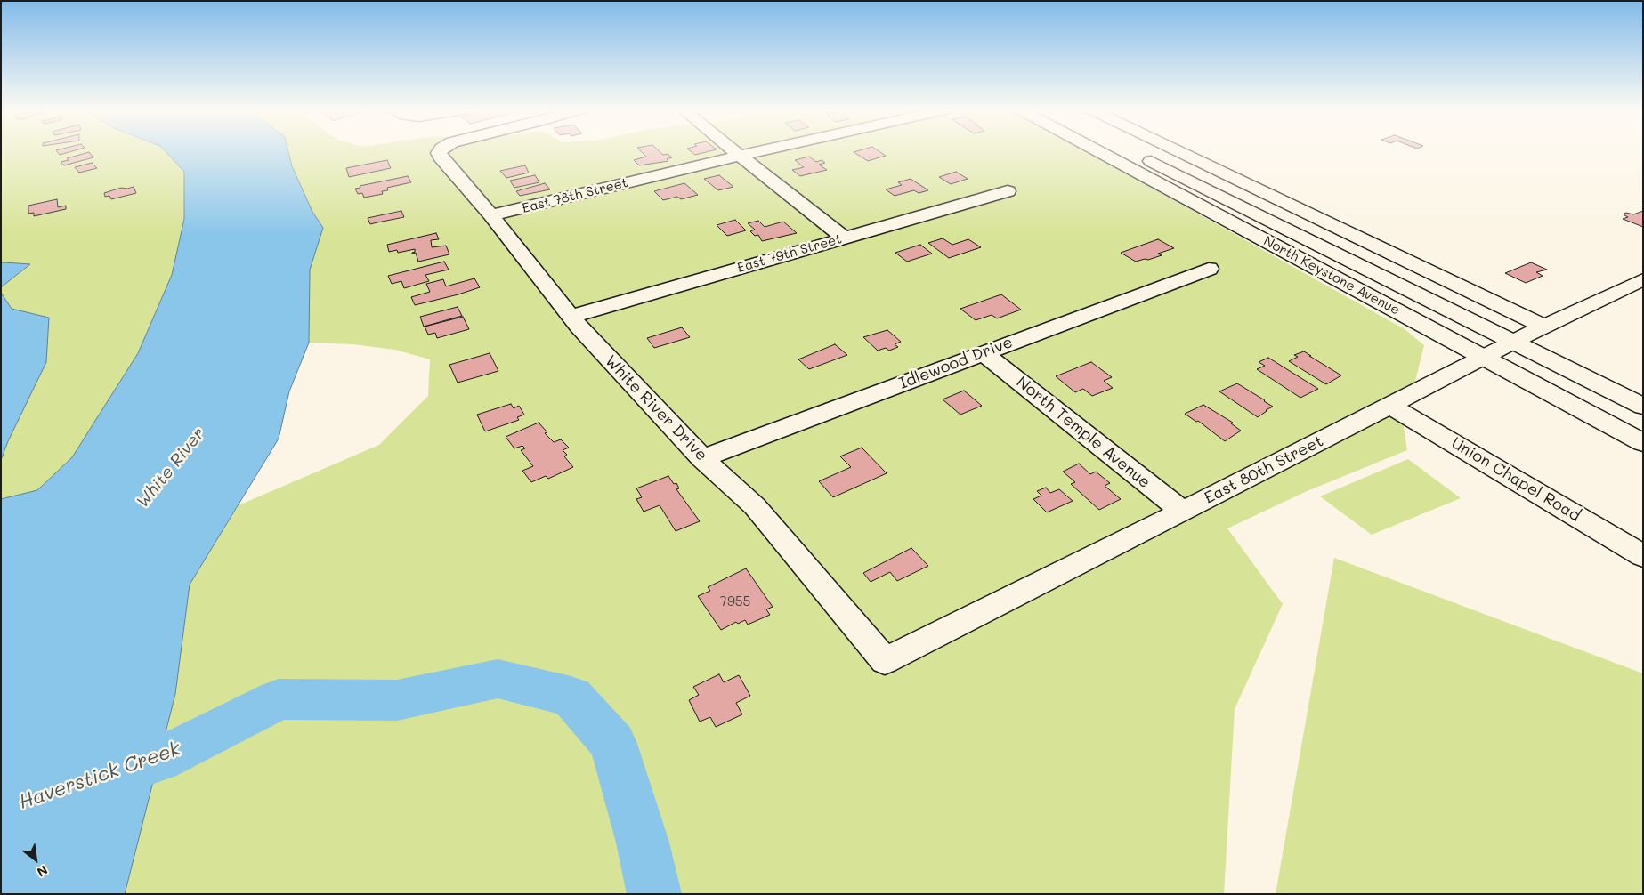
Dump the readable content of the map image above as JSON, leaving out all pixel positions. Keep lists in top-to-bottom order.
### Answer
{
  "streets": {
    "street": [
      "East 78th Street",
      "East 79th Street",
      "North Keystone Avenue",
      "Idlewood Drive",
      "White River Drive",
      "North Temple Avenue",
      "East 80th Street",
      "Union Chapel Road"
    ]
  },
  "crossings": [
    ["East 78th Street", "White River Drive"],
    ["East 79th Street", "White River Drive"],
    ["North Keystone Avenue", "East 80th Street"],
    ["Idlewood Drive", "White River Drive"],
    ["Idlewood Drive", "North Temple Avenue"],
    ["White River Drive", "East 80th Street"],
    ["North Temple Avenue", "East 80th Street"],
    ["East 80th Street", "Union Chapel Road"]
  ],
  "water": ["White River", "Haverstick Creek"],
  "house_numbers": ["7955"],
  "north": "bottom right"
}
